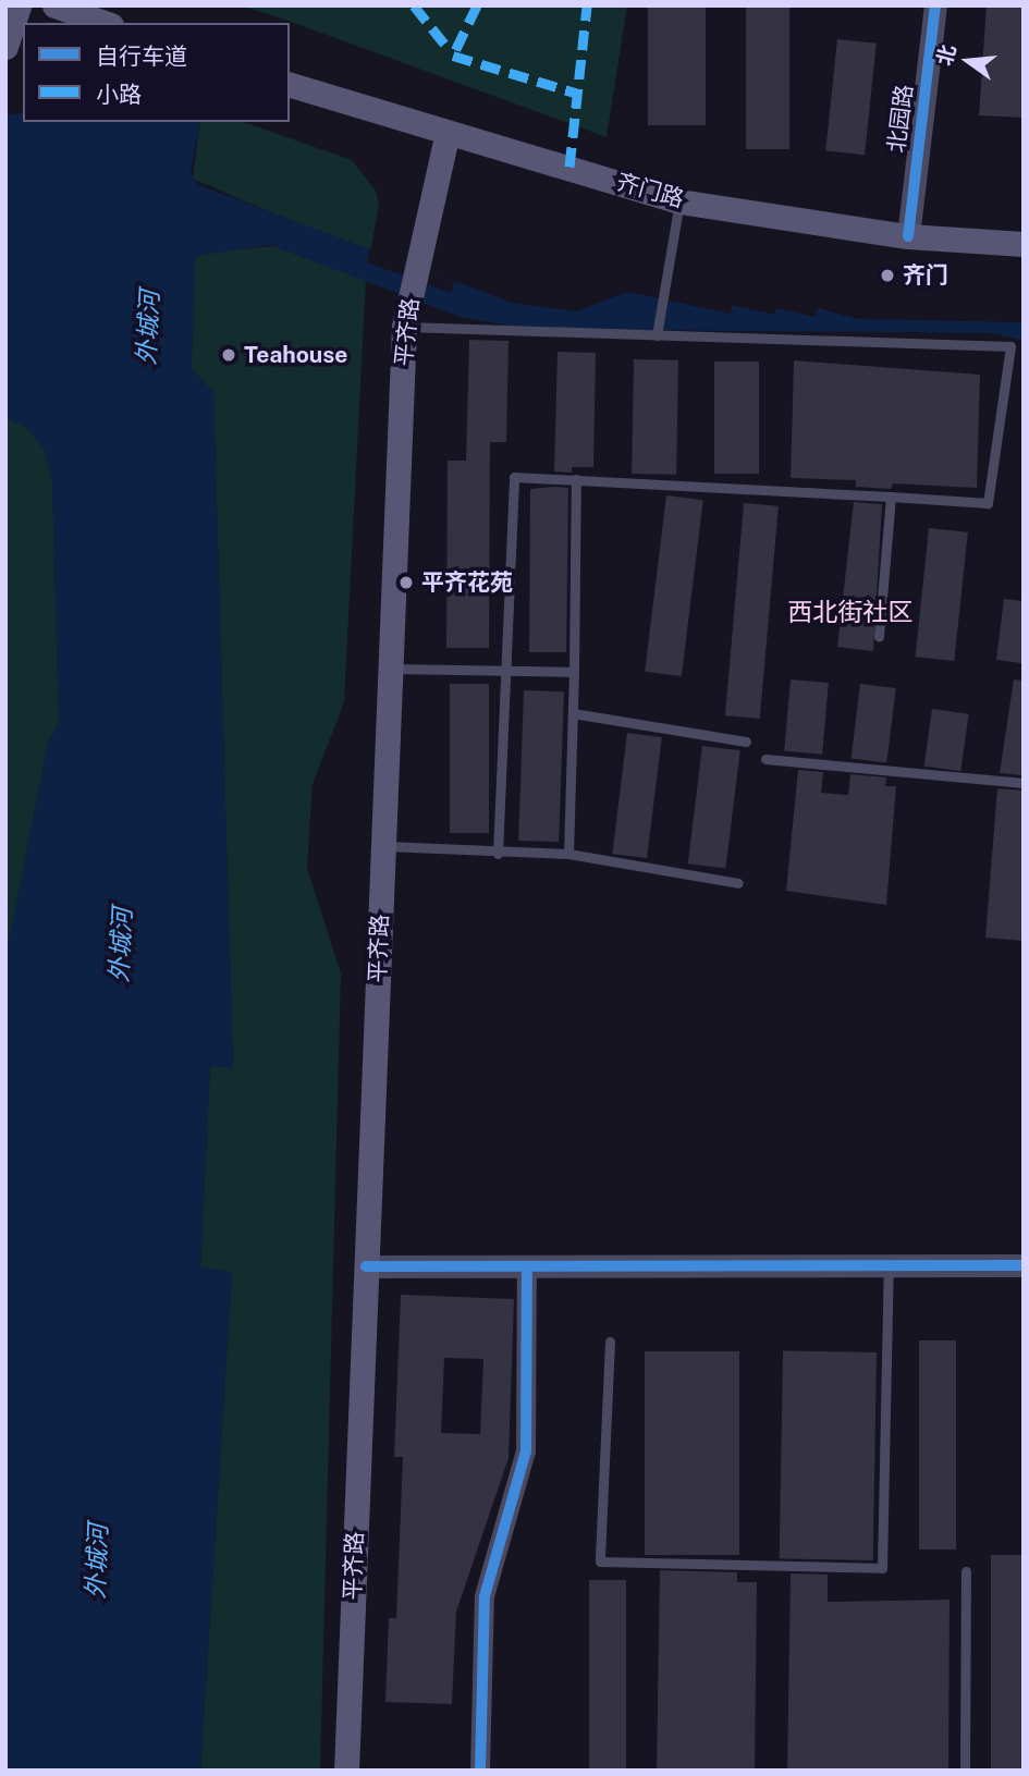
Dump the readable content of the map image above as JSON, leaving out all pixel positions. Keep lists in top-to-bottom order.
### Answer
{
  "streets": {
    "main road": ["齐门路", "平齐路"],
    "street": ["北园路"]
  },
  "crossings": [
    ["北园路", "齐门路"],
    ["齐门路", "平齐路"]
  ],
  "districts": ["西北街社区"],
  "water": ["外城河"],
  "places": ["齐门", "Teahouse", "平齐花苑"],
  "legend": ["自行车道", "小路"],
  "north": "left"
}
